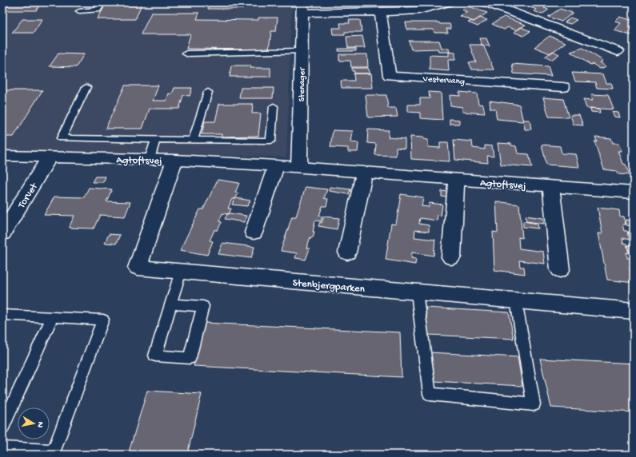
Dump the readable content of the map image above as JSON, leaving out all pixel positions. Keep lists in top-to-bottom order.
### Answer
{
  "streets": {
    "street": [
      "Vestervang",
      "Stenager",
      "Agtoftsvej",
      "Torvet",
      "Stenbjergparken"
    ]
  },
  "crossings": [
    ["Stenager", "Agtoftsvej"],
    ["Agtoftsvej", "Torvet"],
    ["Agtoftsvej", "Stenbjergparken"]
  ],
  "north": "right"
}
